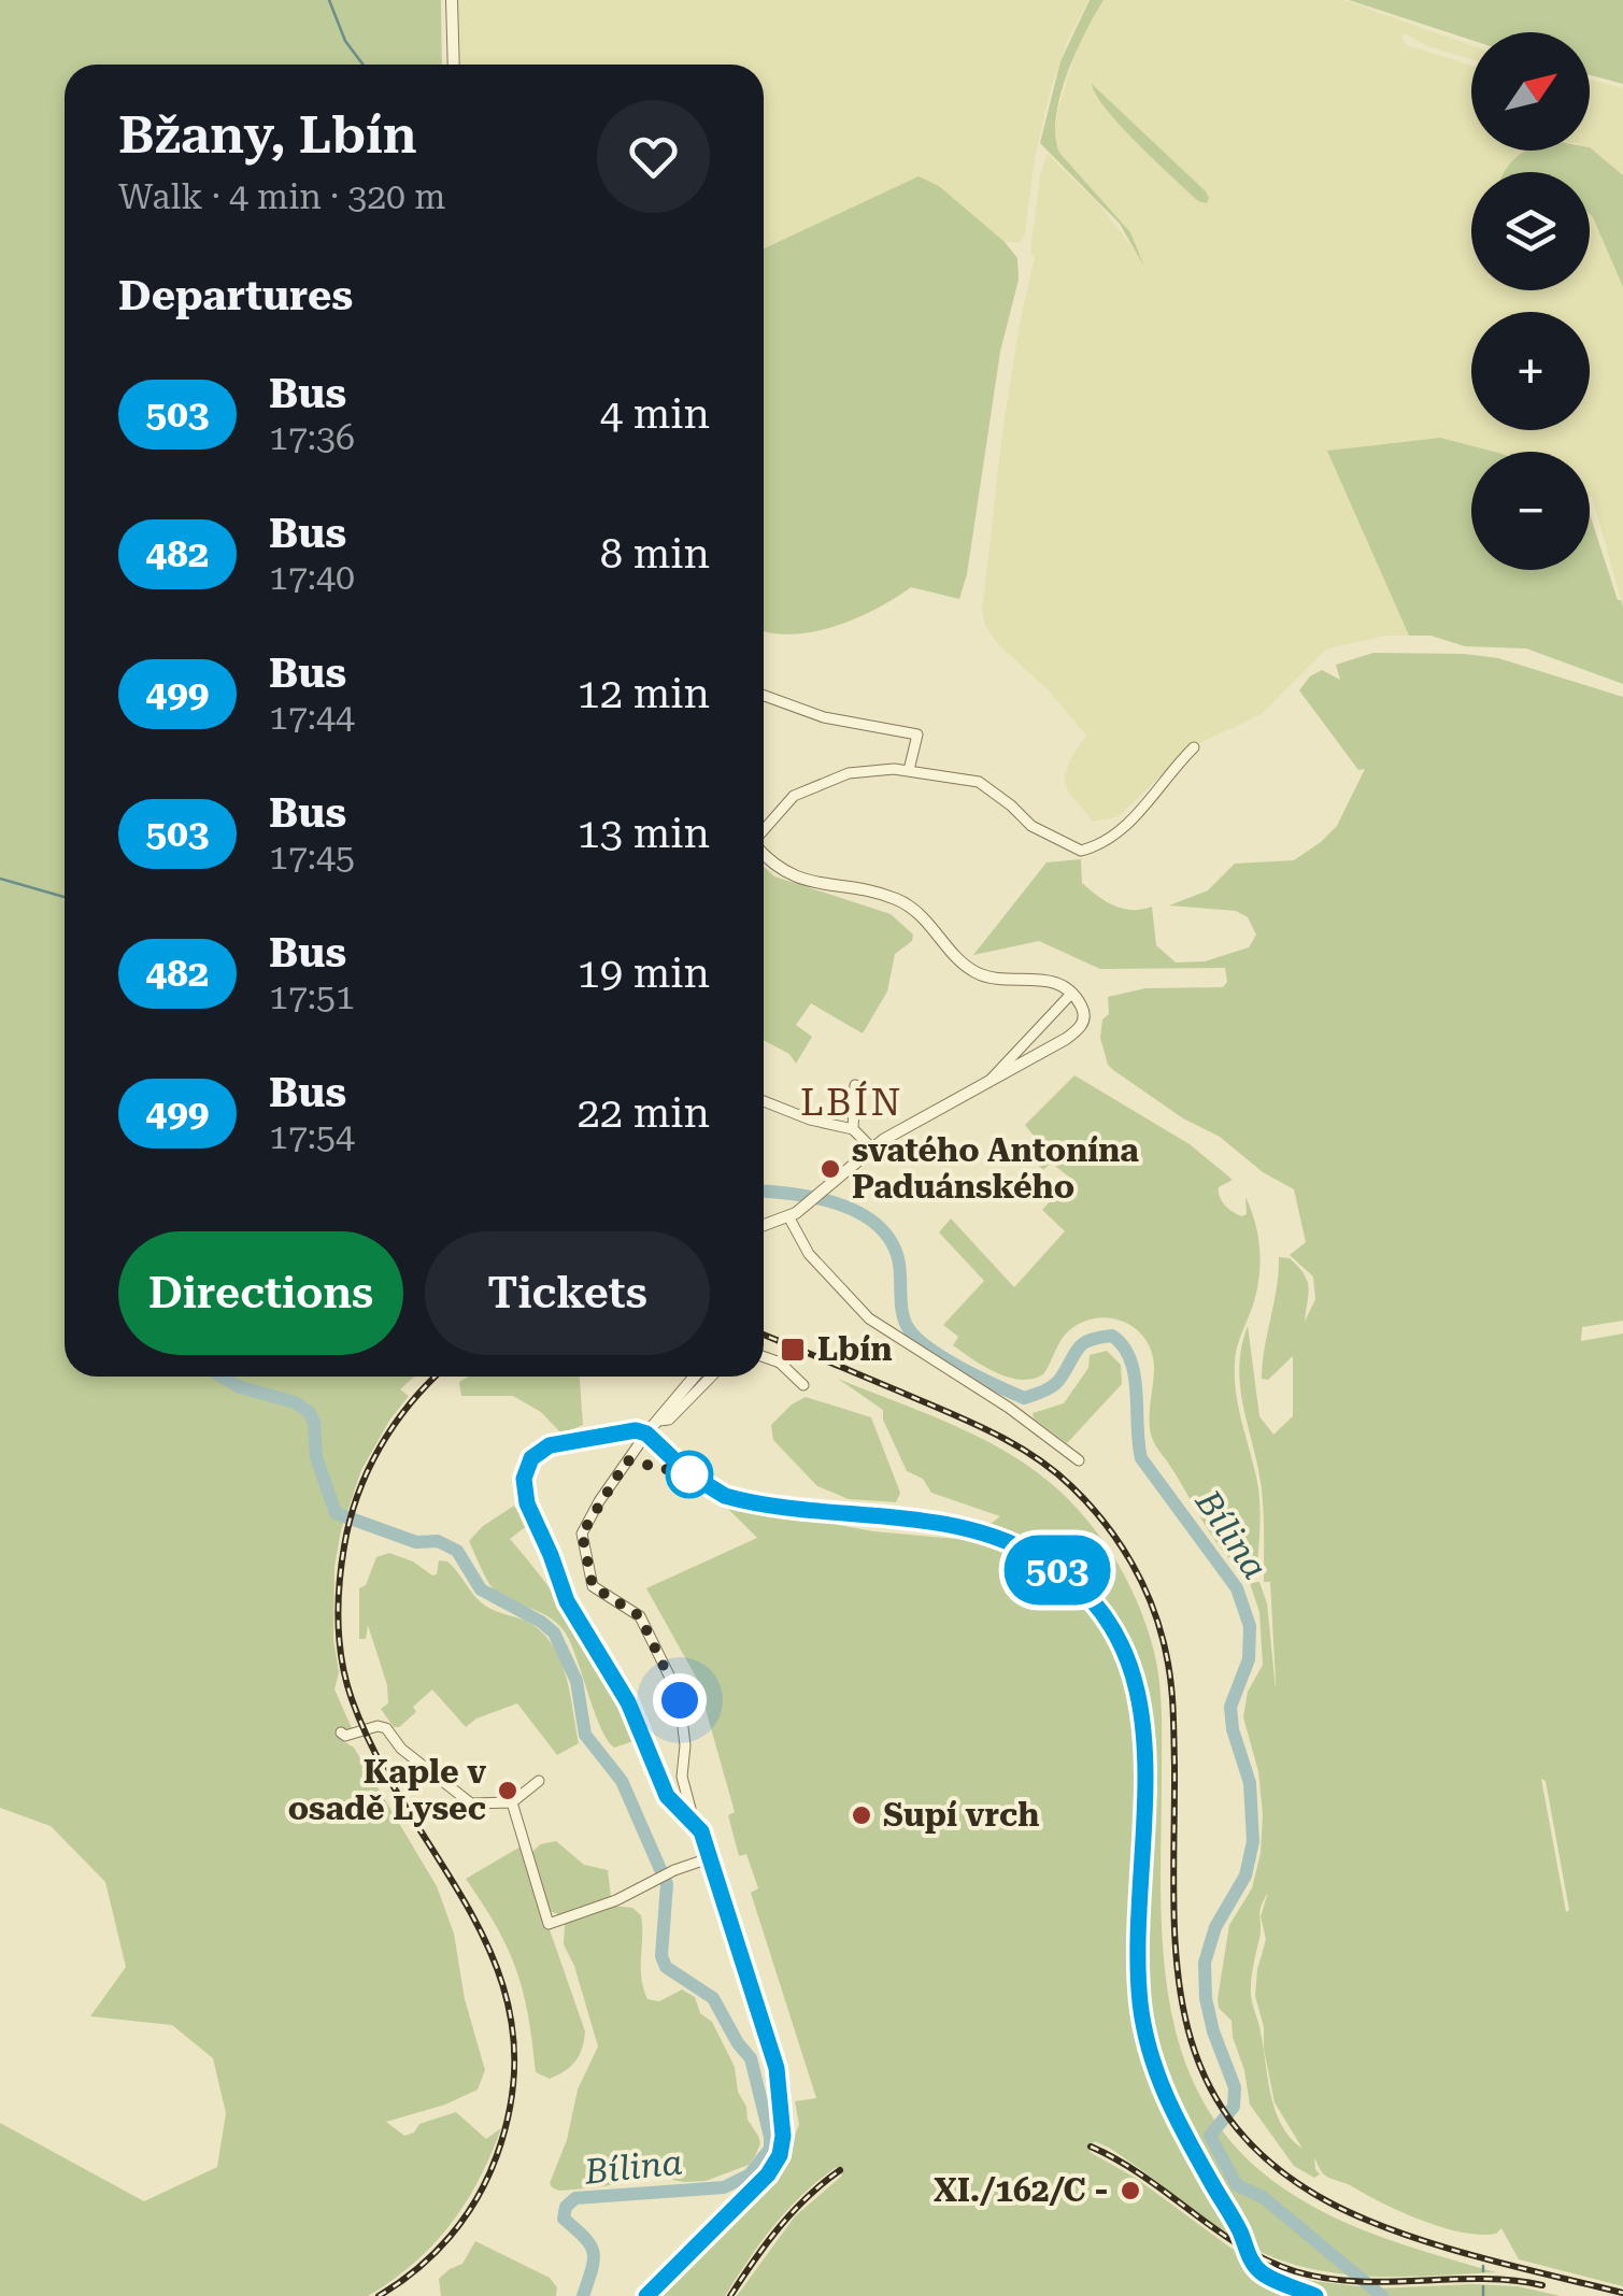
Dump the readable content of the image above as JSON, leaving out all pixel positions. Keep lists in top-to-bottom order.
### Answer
{
  "districts": ["LBÍN"],
  "water": ["Bílina"],
  "places": {
    "other": [
      "svatého Antonína Paduánského",
      "Kaple v osadě Lysec",
      "Supí vrch",
      "XI./162/C -"
    ],
    "transit": ["Lbín"]
  },
  "lines": ["bus line 503"],
  "north": "top right",
  "page": {
    "on_map": "503",
    "map_buttons": ["+", "−"],
    "heading": [
      ["Bžany, Lbín", "Walk · 4 min · 320 m"],
      "Departures"
    ],
    "list": [
      {
        "mark": "503",
        "name": "Bus",
        "note": "17:36",
        "value": "4 min"
      },
      {
        "mark": "482",
        "name": "Bus",
        "note": "17:40",
        "value": "8 min"
      },
      {
        "mark": "499",
        "name": "Bus",
        "note": "17:44",
        "value": "12 min"
      },
      {
        "mark": "503",
        "name": "Bus",
        "note": "17:45",
        "value": "13 min"
      },
      {
        "mark": "482",
        "name": "Bus",
        "note": "17:51",
        "value": "19 min"
      },
      {
        "mark": "499",
        "name": "Bus",
        "note": "17:54",
        "value": "22 min"
      }
    ],
    "buttons": ["Directions", "Tickets"]
  }
}
